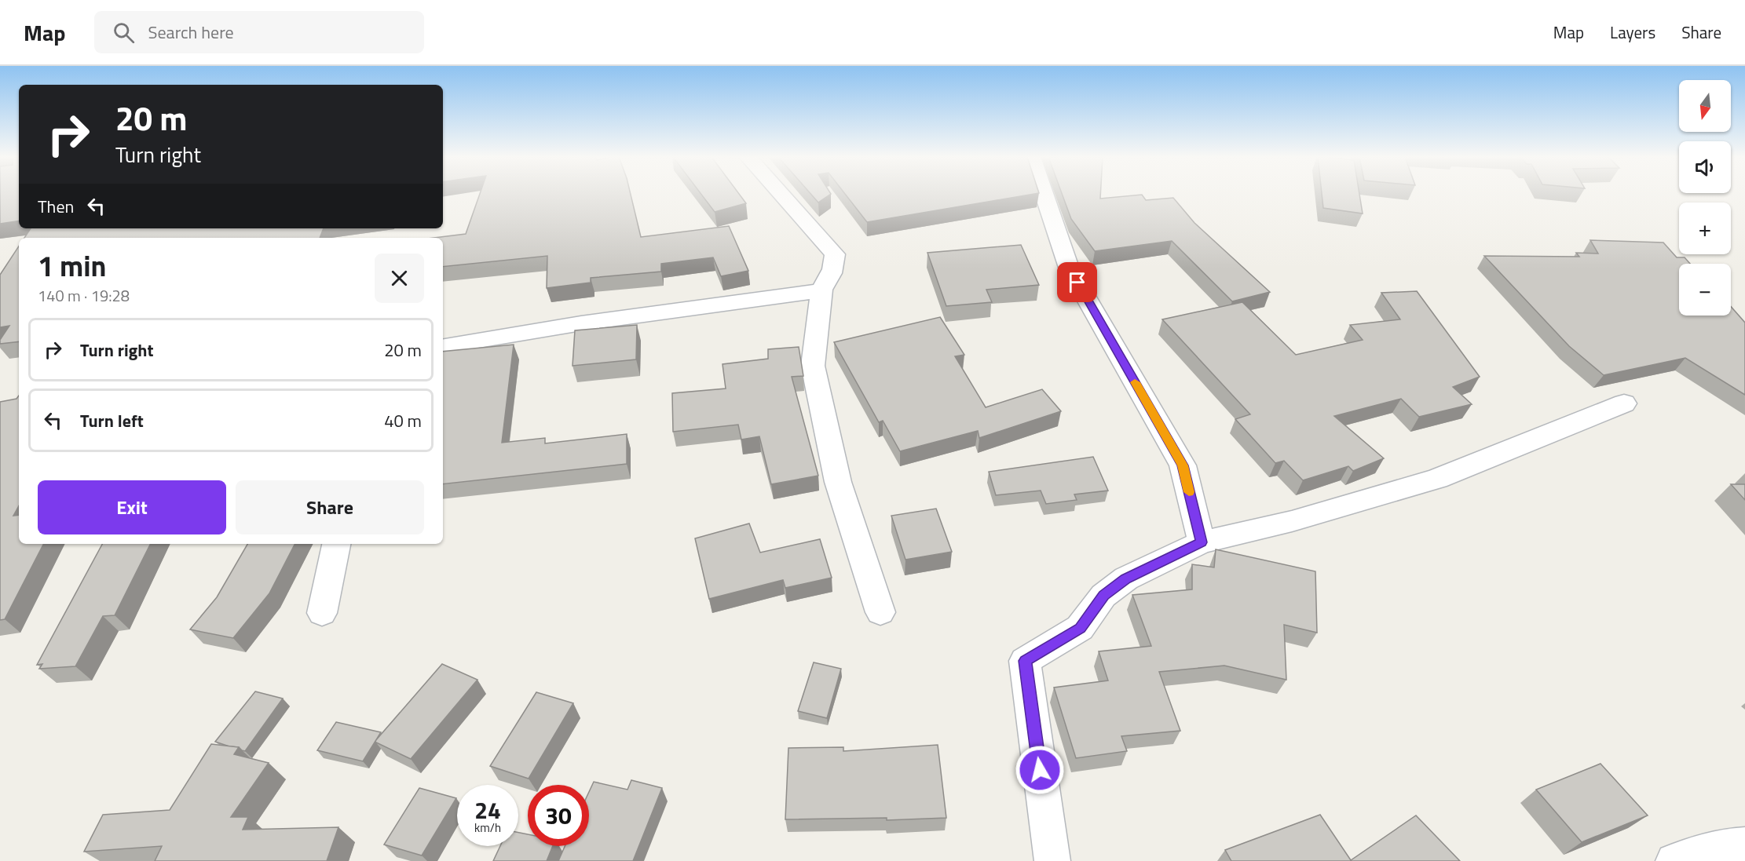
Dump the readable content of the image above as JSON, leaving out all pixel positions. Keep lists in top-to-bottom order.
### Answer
{
  "north": "bottom",
  "page": {
    "header": "Map",
    "search": "Search here",
    "nav": ["Map", "Layers", "Share"],
    "map_buttons": ["+", "−"],
    "turn": ["20 m", "Turn right"],
    "then": "Then",
    "heading": ["1 min", "140 m · 19:28"],
    "list": [
      {
        "name": "Turn right",
        "value": "20 m"
      },
      {
        "name": "Turn left",
        "value": "40 m"
      }
    ],
    "buttons": ["Exit", "Share"],
    "speed": "24 km/h",
    "limit": "30"
  }
}
